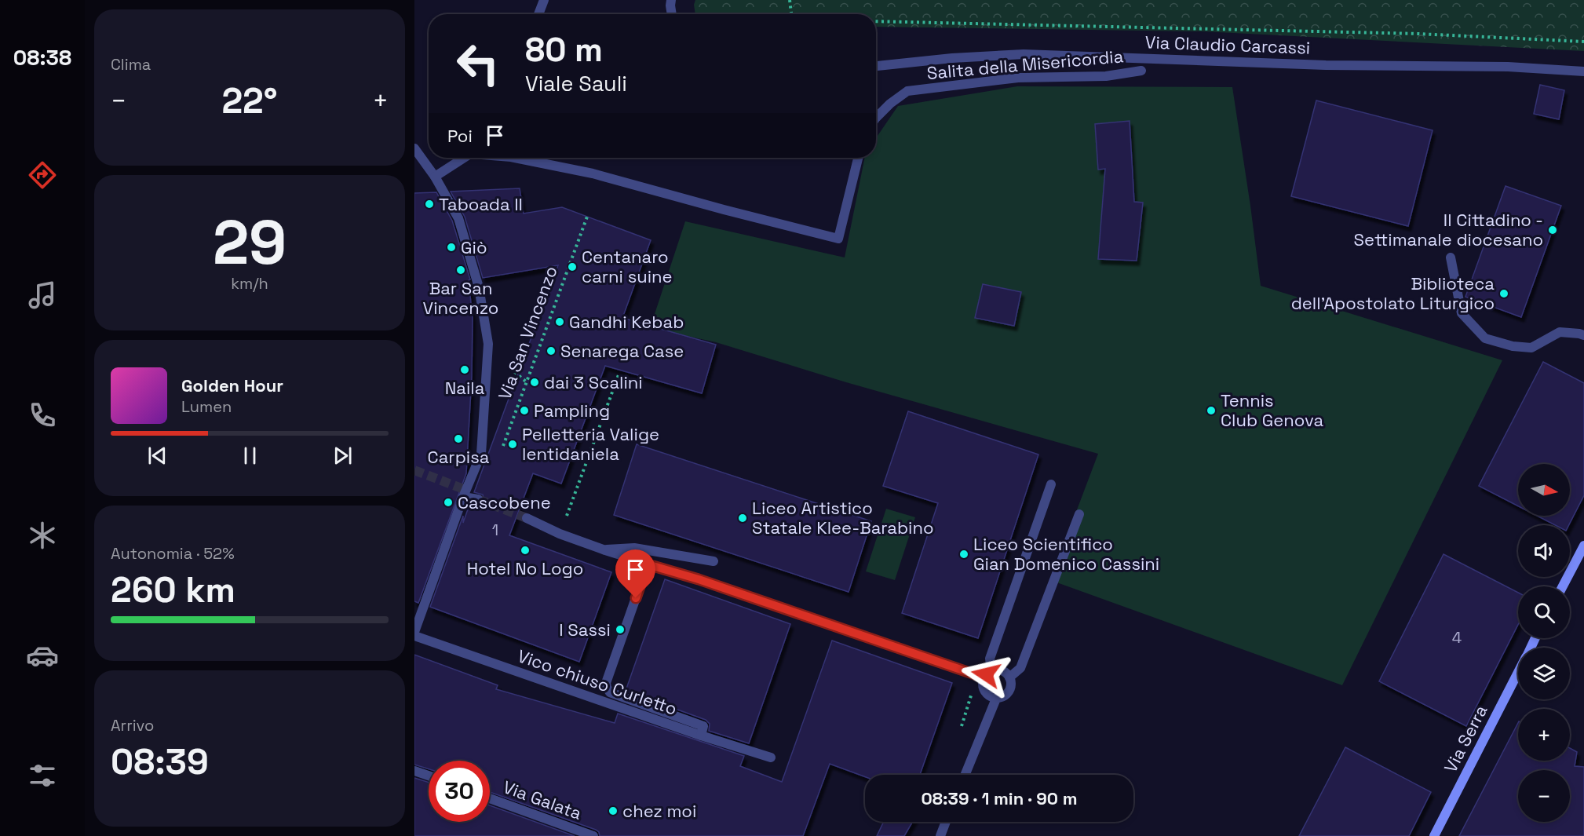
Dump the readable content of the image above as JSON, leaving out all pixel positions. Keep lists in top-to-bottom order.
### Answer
{
  "streets": {
    "main road": ["Via Serra"],
    "street": [
      "Via Claudio Carcassi",
      "Salita della Misericordia",
      "Via San Vincenzo",
      "Vico chiuso Curletto",
      "Via Galata"
    ]
  },
  "places": [
    "Taboada II",
    "Il Cittadino - Settimanale diocesano",
    "Giò",
    "Centanaro carni suine",
    "Bar San Vincenzo",
    "Biblioteca dell'Apostolato Liturgico",
    "Gandhi Kebab",
    "Senarega Case",
    "Naila",
    "dai 3 Scalini",
    "Pampling",
    "Tennis Club Genova",
    "Carpisa",
    "Pelletteria Valige lentidaniela",
    "Cascobene",
    "Liceo Artistico Statale Klee-Barabino",
    "Hotel No Logo",
    "Liceo Scientifico Gian Domenico Cassini",
    "I Sassi",
    "chez moi"
  ],
  "house_numbers": ["1", "4"],
  "north": "right",
  "page": {
    "tabs": "08:38",
    "tile": [
      "Clima",
      ["29", "km/h"],
      ["Autonomia · 52%", "260 km"],
      ["Arrivo", "08:39"]
    ],
    "turn": ["80 m", "Viale Sauli"],
    "heat": ["−", "22°", "+"],
    "then": "Poi",
    "song": ["Golden Hour", "Lumen"],
    "map_buttons": ["+", "−"],
    "limit": "30",
    "trip": "08:39 · 1 min · 90 m"
  }
}
